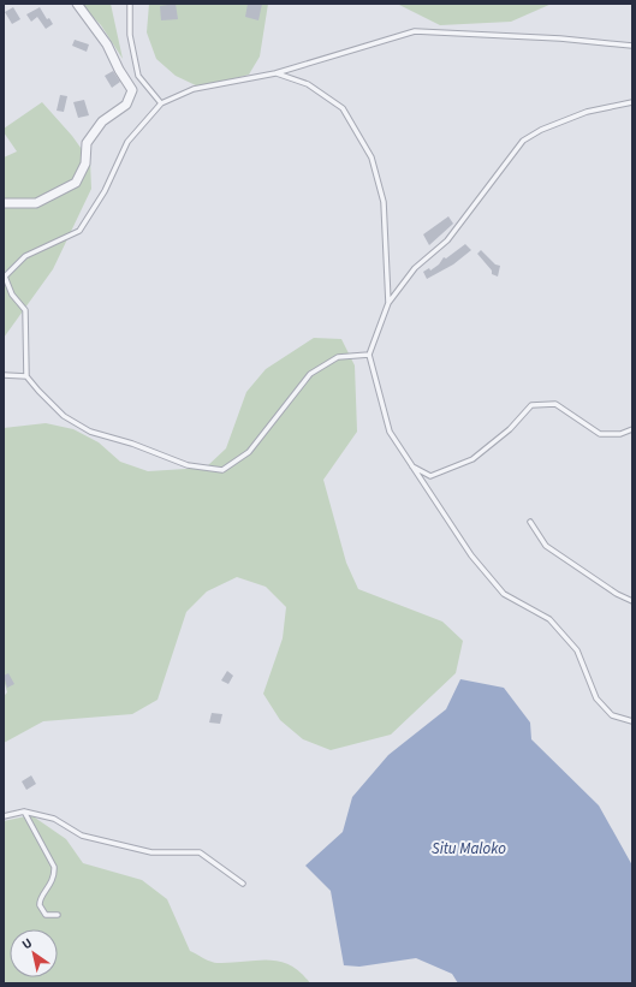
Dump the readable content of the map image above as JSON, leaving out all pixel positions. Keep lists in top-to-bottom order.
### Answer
{
  "water": ["Situ Maloko"],
  "north": "top left"
}
